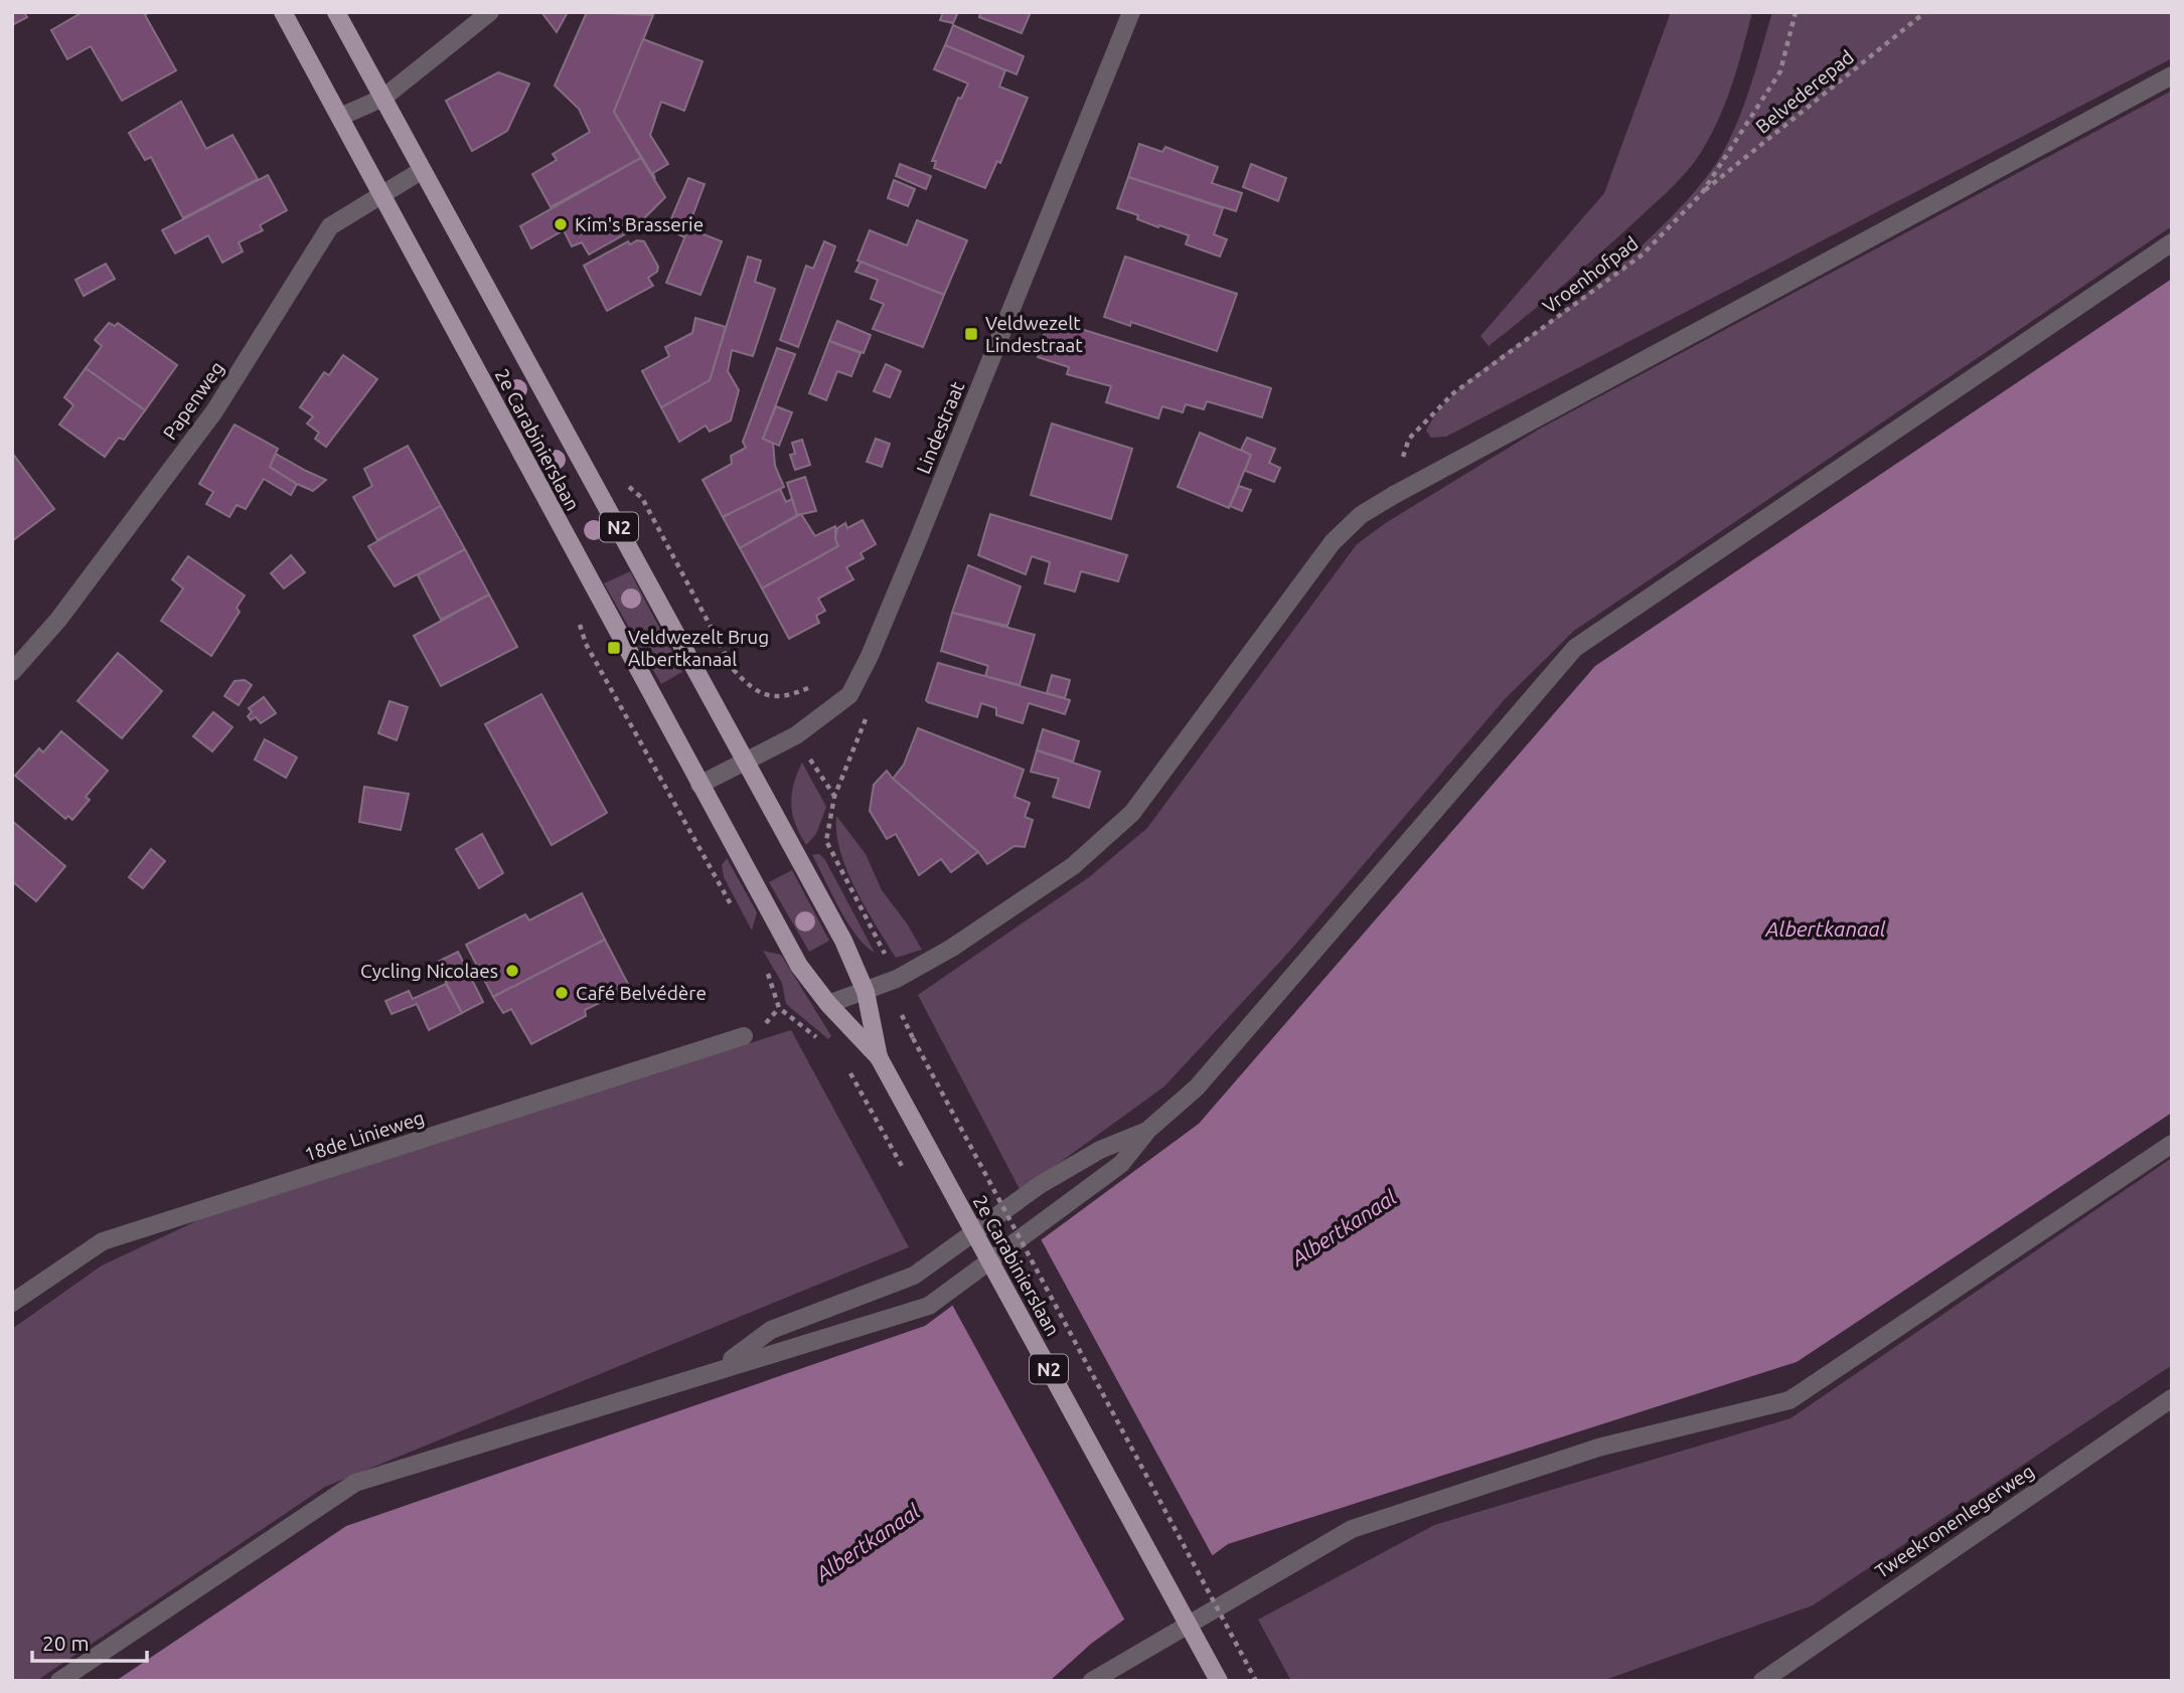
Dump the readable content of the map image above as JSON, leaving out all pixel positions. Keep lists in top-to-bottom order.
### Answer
{
  "streets": {
    "main road": ["2e Carabinierslaan", "N2"],
    "street": [
      "Papenweg",
      "Lindestraat",
      "18de Linieweg",
      "Tweekronenlegerweg"
    ],
    "path": ["Belvederepad", "Vroenhofpad"]
  },
  "crossings": [
    ["Belvederepad", "Vroenhofpad"],
    ["Papenweg", "2e Carabinierslaan"],
    ["Lindestraat", "2e Carabinierslaan"]
  ],
  "water": ["Albertkanaal"],
  "places": {
    "other": ["Kim's Brasserie", "Cycling Nicolaes", "Café Belvédère"],
    "transit": ["Veldwezelt Lindestraat", "Veldwezelt Brug Albertkanaal"]
  },
  "scale_bar": "20 m"
}
